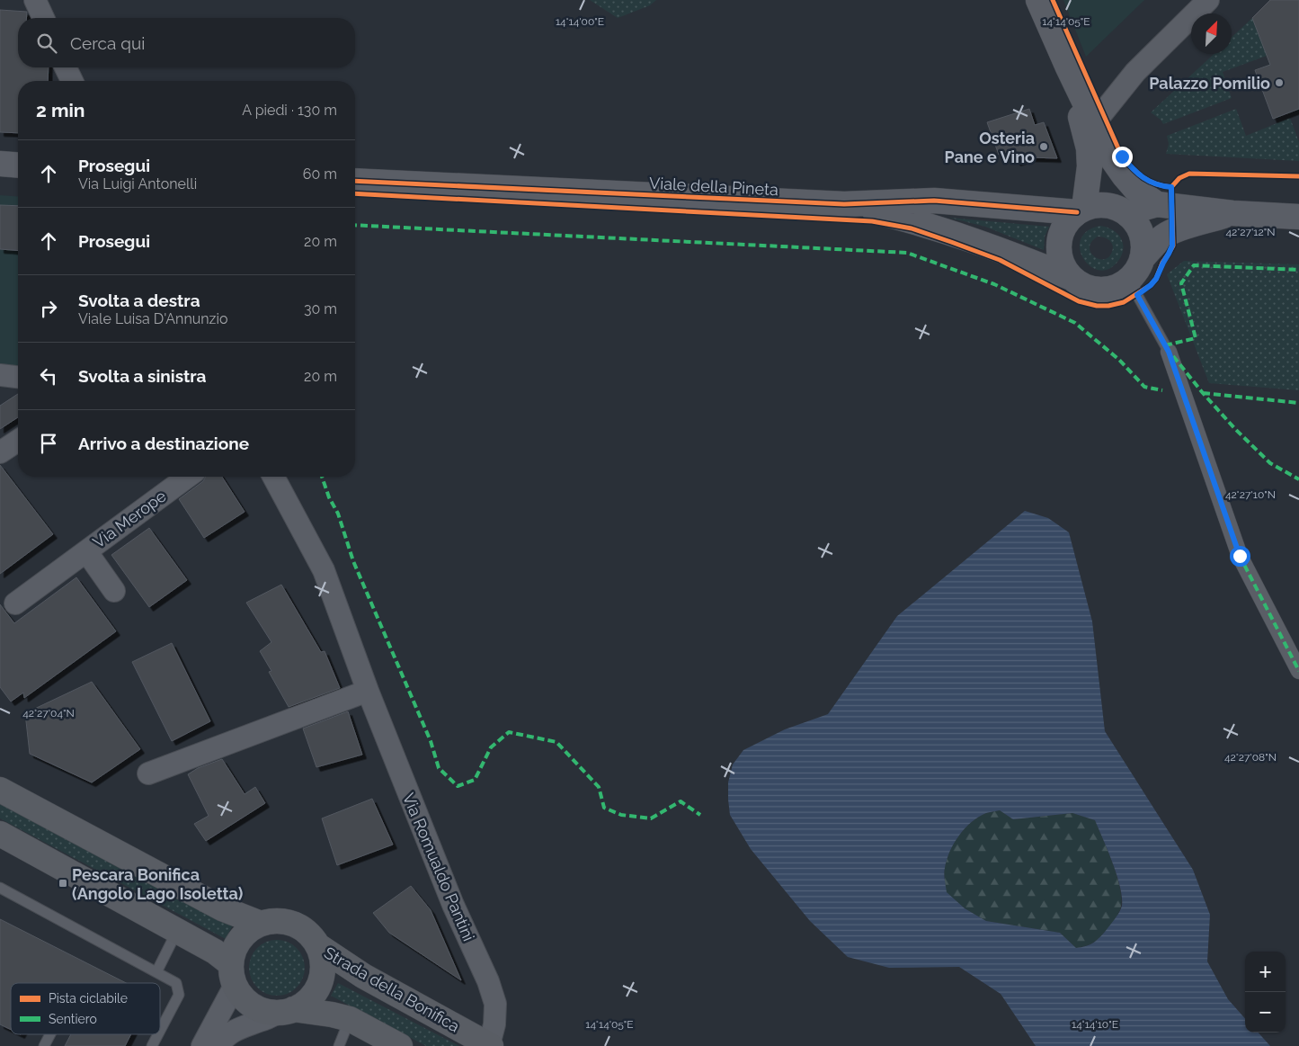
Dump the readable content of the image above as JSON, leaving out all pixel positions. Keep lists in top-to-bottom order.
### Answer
{
  "streets": {
    "main road": ["Strada della Bonifica"],
    "street": ["Viale della Pineta", "Via Merope", "Via Romualdo Pantini"]
  },
  "crossings": [
    ["Via Romualdo Pantini", "Strada della Bonifica"]
  ],
  "places": {
    "other": ["Palazzo Pomilio", "Osteria Pane e Vino"],
    "transit": ["Pescara Bonifica (Angolo Lago Isoletta)"]
  },
  "legend": ["Pista ciclabile", "Sentiero"],
  "north": "top right",
  "page": {
    "search": "Cerca qui",
    "heading": ["2 min", "A piedi · 130 m"],
    "list": [
      ["Prosegui", "Via Luigi Antonelli", "60 m"],
      ["Prosegui", "20 m"],
      ["Svolta a destra", "Viale Luisa D'Annunzio", "30 m"],
      ["Svolta a sinistra", "20 m"],
      "Arrivo a destinazione"
    ],
    "map_buttons": ["+", "−"]
  },
  "coordinates": [
    "14°14'05\"E",
    "14°14'00\"E",
    "42°27'12\"N",
    "42°27'10\"N",
    "42°27'04\"N",
    "42°27'08\"N",
    "14°14'10\"E"
  ]
}
